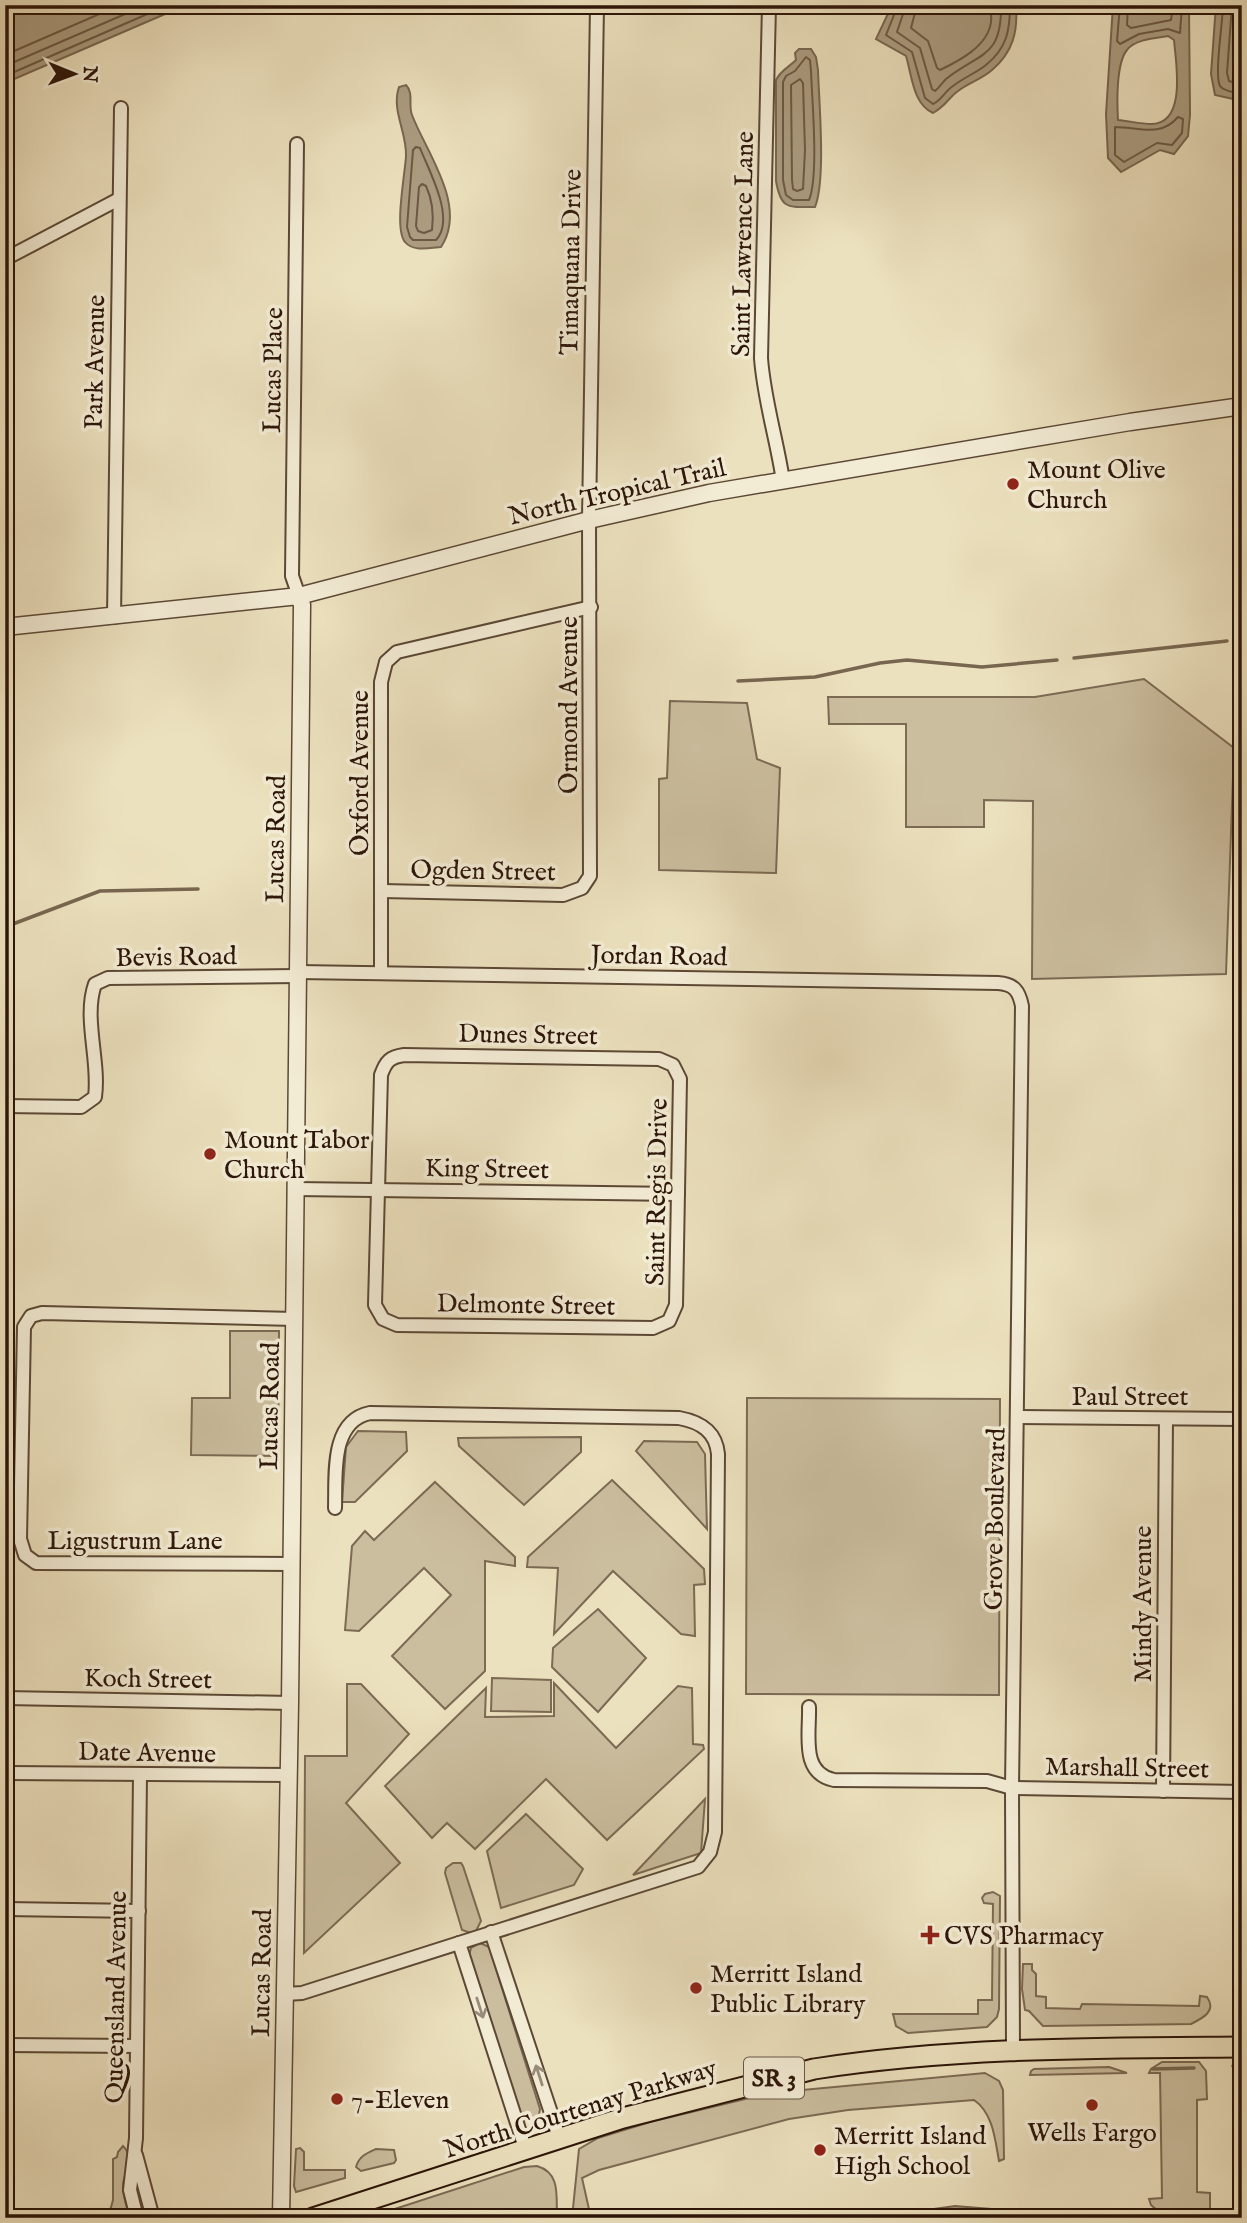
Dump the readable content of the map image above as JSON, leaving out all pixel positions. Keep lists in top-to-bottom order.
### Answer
{
  "streets": {
    "main road": ["SR 3", "North Courtenay Parkway"],
    "street": [
      "Saint Lawrence Lane",
      "Timaquana Drive",
      "Park Avenue",
      "Lucas Place",
      "North Tropical Trail",
      "Ormond Avenue",
      "Oxford Avenue",
      "Lucas Road",
      "Ogden Street",
      "Jordan Road",
      "Bevis Road",
      "Dunes Street",
      "King Street",
      "Saint Regis Drive",
      "Delmonte Street",
      "Paul Street",
      "Grove Boulevard",
      "Ligustrum Lane",
      "Mindy Avenue",
      "Koch Street",
      "Date Avenue",
      "Marshall Street",
      "Queensland Avenue"
    ]
  },
  "crossings": [
    ["Saint Lawrence Lane", "North Tropical Trail"],
    ["Timaquana Drive", "North Tropical Trail"],
    ["Timaquana Drive", "Ormond Avenue"],
    ["Park Avenue", "North Tropical Trail"],
    ["Lucas Place", "North Tropical Trail"],
    ["Lucas Place", "Lucas Road"],
    ["North Tropical Trail", "Ormond Avenue"],
    ["North Tropical Trail", "Lucas Road"],
    ["Ormond Avenue", "Oxford Avenue"],
    ["Ormond Avenue", "Ogden Street"],
    ["Oxford Avenue", "Ogden Street"],
    ["Oxford Avenue", "Jordan Road"],
    ["Lucas Road", "Jordan Road"],
    ["Lucas Road", "Bevis Road"],
    ["Lucas Road", "King Street"],
    ["Lucas Road", "Ligustrum Lane"],
    ["Lucas Road", "Koch Street"],
    ["Lucas Road", "Date Avenue"],
    ["Jordan Road", "Bevis Road"],
    ["Jordan Road", "Grove Boulevard"],
    ["Dunes Street", "King Street"],
    ["Dunes Street", "Saint Regis Drive"],
    ["Dunes Street", "Delmonte Street"],
    ["King Street", "Saint Regis Drive"],
    ["King Street", "Delmonte Street"],
    ["Saint Regis Drive", "Delmonte Street"],
    ["Paul Street", "Grove Boulevard"],
    ["Paul Street", "Mindy Avenue"],
    ["Grove Boulevard", "Marshall Street"],
    ["Grove Boulevard", "North Courtenay Parkway"],
    ["Mindy Avenue", "Marshall Street"],
    ["Date Avenue", "Queensland Avenue"]
  ],
  "places": {
    "other": [
      "Mount Olive Church",
      "Mount Tabor Church",
      "Merritt Island Public Library",
      "7-Eleven",
      "Wells Fargo",
      "Merritt Island High School"
    ],
    "health": ["CVS Pharmacy"]
  },
  "north": "right"
}
